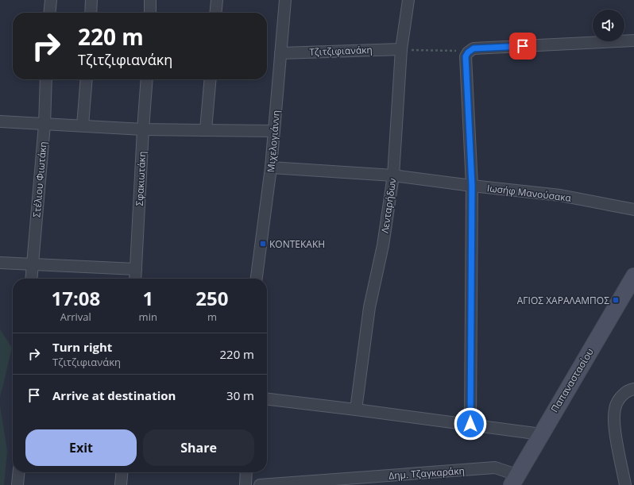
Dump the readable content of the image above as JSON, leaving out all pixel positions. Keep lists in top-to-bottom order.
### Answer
{
  "streets": {
    "street": [
      "Τζιτζιφιανάκη",
      "Μιχελογιάννη",
      "Σφακιωτάκη",
      "Στέλιου Φιωτάκη",
      "Ιωσήφ Μανούσακα",
      "Λενταρήδων",
      "Παπαναστασίου",
      "Δημ. Τζαγκαράκη"
    ]
  },
  "crossings": [
    ["Τζιτζιφιανάκη", "Μιχελογιάννη"],
    ["Τζιτζιφιανάκη", "Λενταρήδων"],
    ["Μιχελογιάννη", "Ιωσήφ Μανούσακα"],
    ["Ιωσήφ Μανούσακα", "Λενταρήδων"],
    ["Παπαναστασίου", "Δημ. Τζαγκαράκη"]
  ],
  "places": {
    "transit": ["ΚΟΝΤΕΚΑΚΗ", "ΑΓΙΟΣ ΧΑΡΑΛΑΜΠΟΣ"]
  },
  "page": {
    "turn": ["220 m", "Τζιτζιφιανάκη"],
    "eta": [
      "17:08",
      "Arrival",
      "1",
      "min",
      "250",
      "m"
    ],
    "list": [
      {
        "name": "Turn right",
        "note": "Τζιτζιφιανάκη",
        "value": "220 m"
      },
      {
        "name": "Arrive at destination",
        "value": "30 m"
      }
    ],
    "buttons": ["Exit", "Share"]
  }
}
